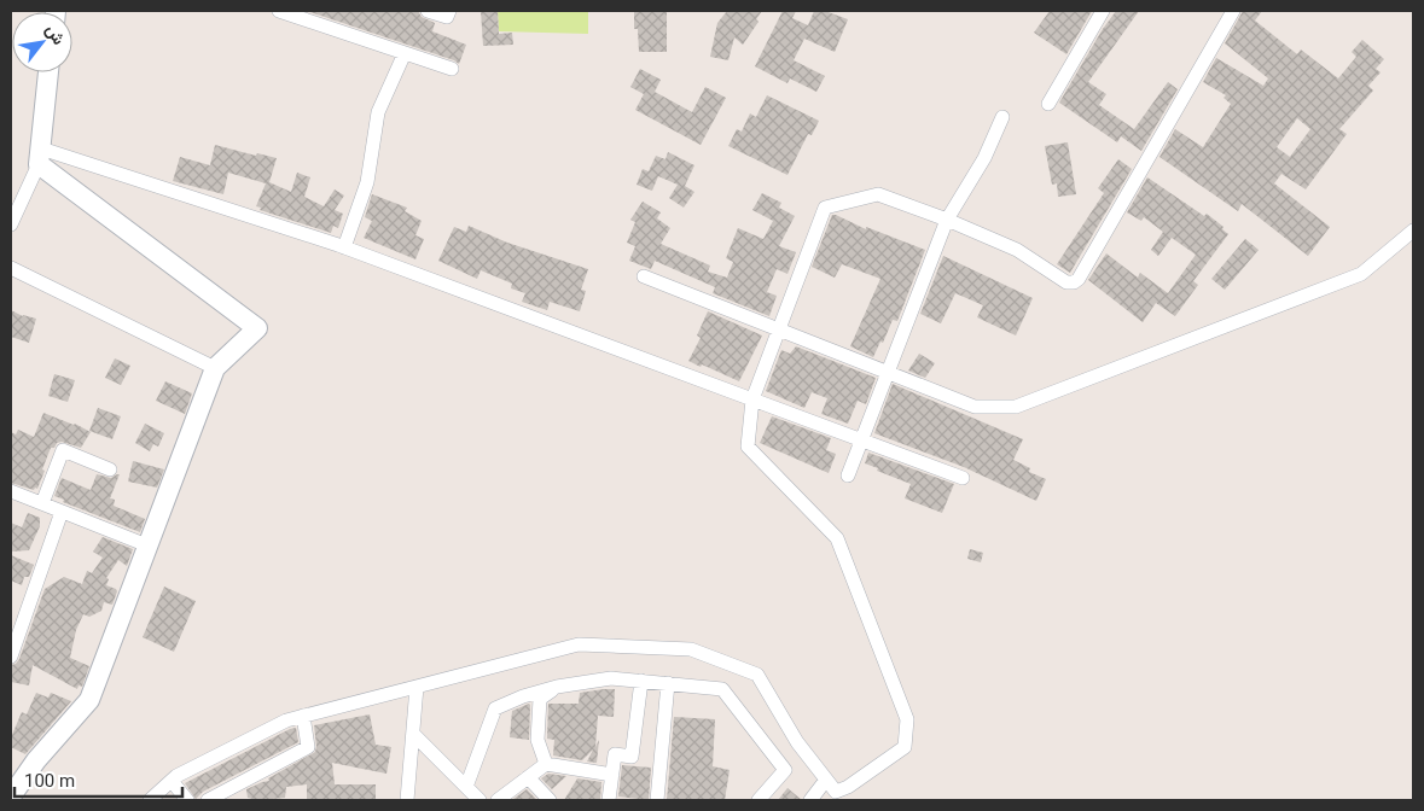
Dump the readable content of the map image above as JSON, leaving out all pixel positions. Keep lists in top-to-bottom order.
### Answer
{
  "scale_bar": "100 m",
  "north": "top right"
}
